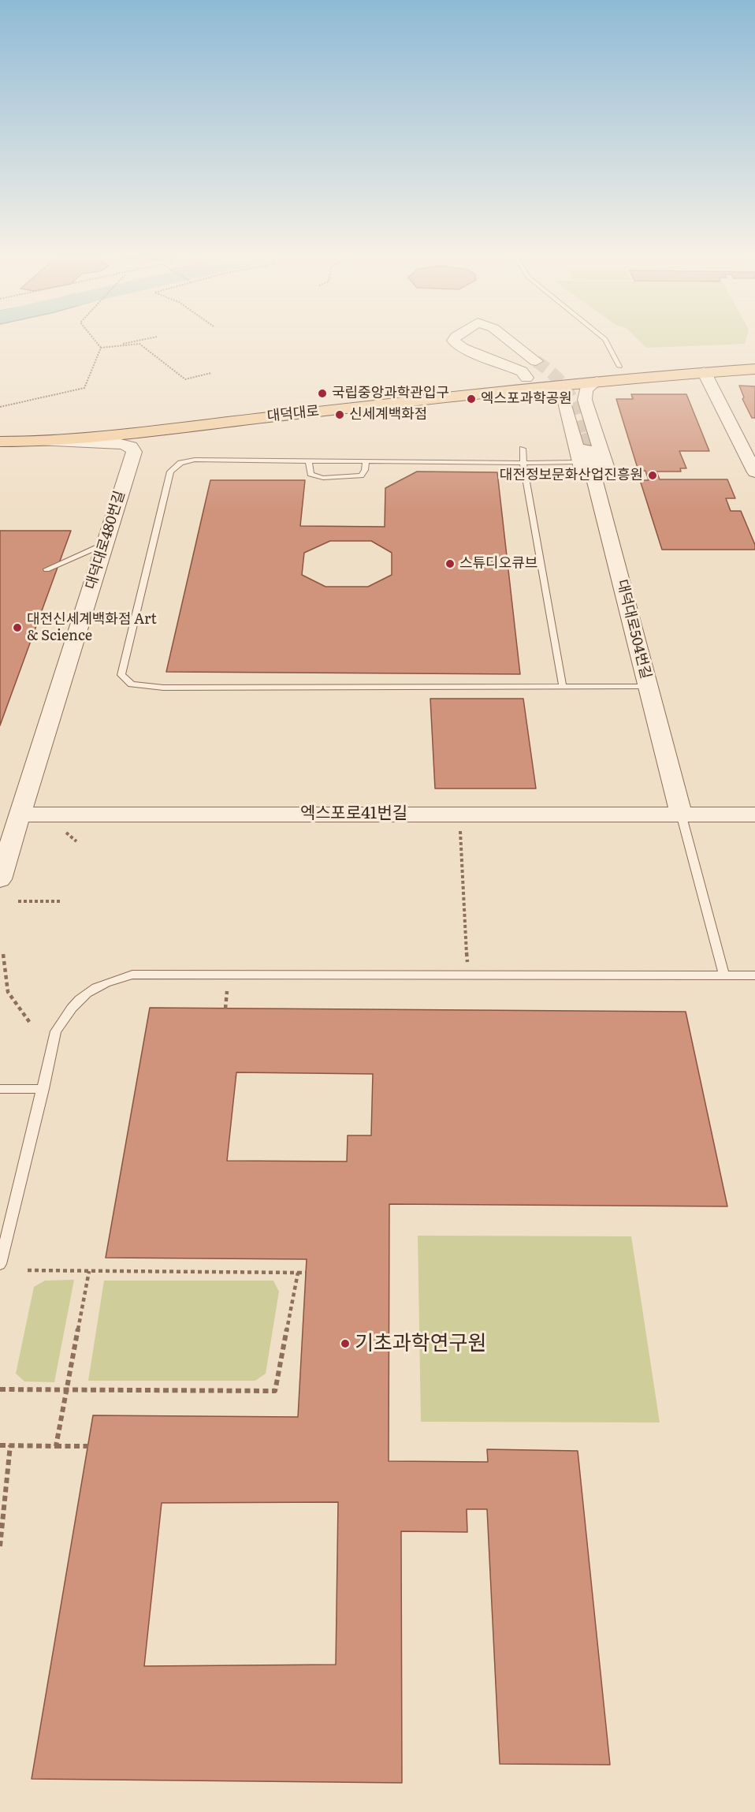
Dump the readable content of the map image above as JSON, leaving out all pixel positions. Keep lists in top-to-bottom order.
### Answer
{
  "streets": {
    "main road": ["대덕대로"],
    "street": ["대덕대로480번길", "대덕대로504번길", "엑스포로41번길"]
  },
  "crossings": [
    ["대덕대로", "대덕대로480번길"],
    ["대덕대로480번길", "엑스포로41번길"],
    ["대덕대로504번길", "엑스포로41번길"]
  ],
  "places": [
    "국립중앙과학관입구",
    "엑스포과학공원",
    "신세계백화점",
    "대전정보문화산업진흥원",
    "스튜디오큐브",
    "대전신세계백화점 Art & Science",
    "기초과학연구원"
  ]
}
